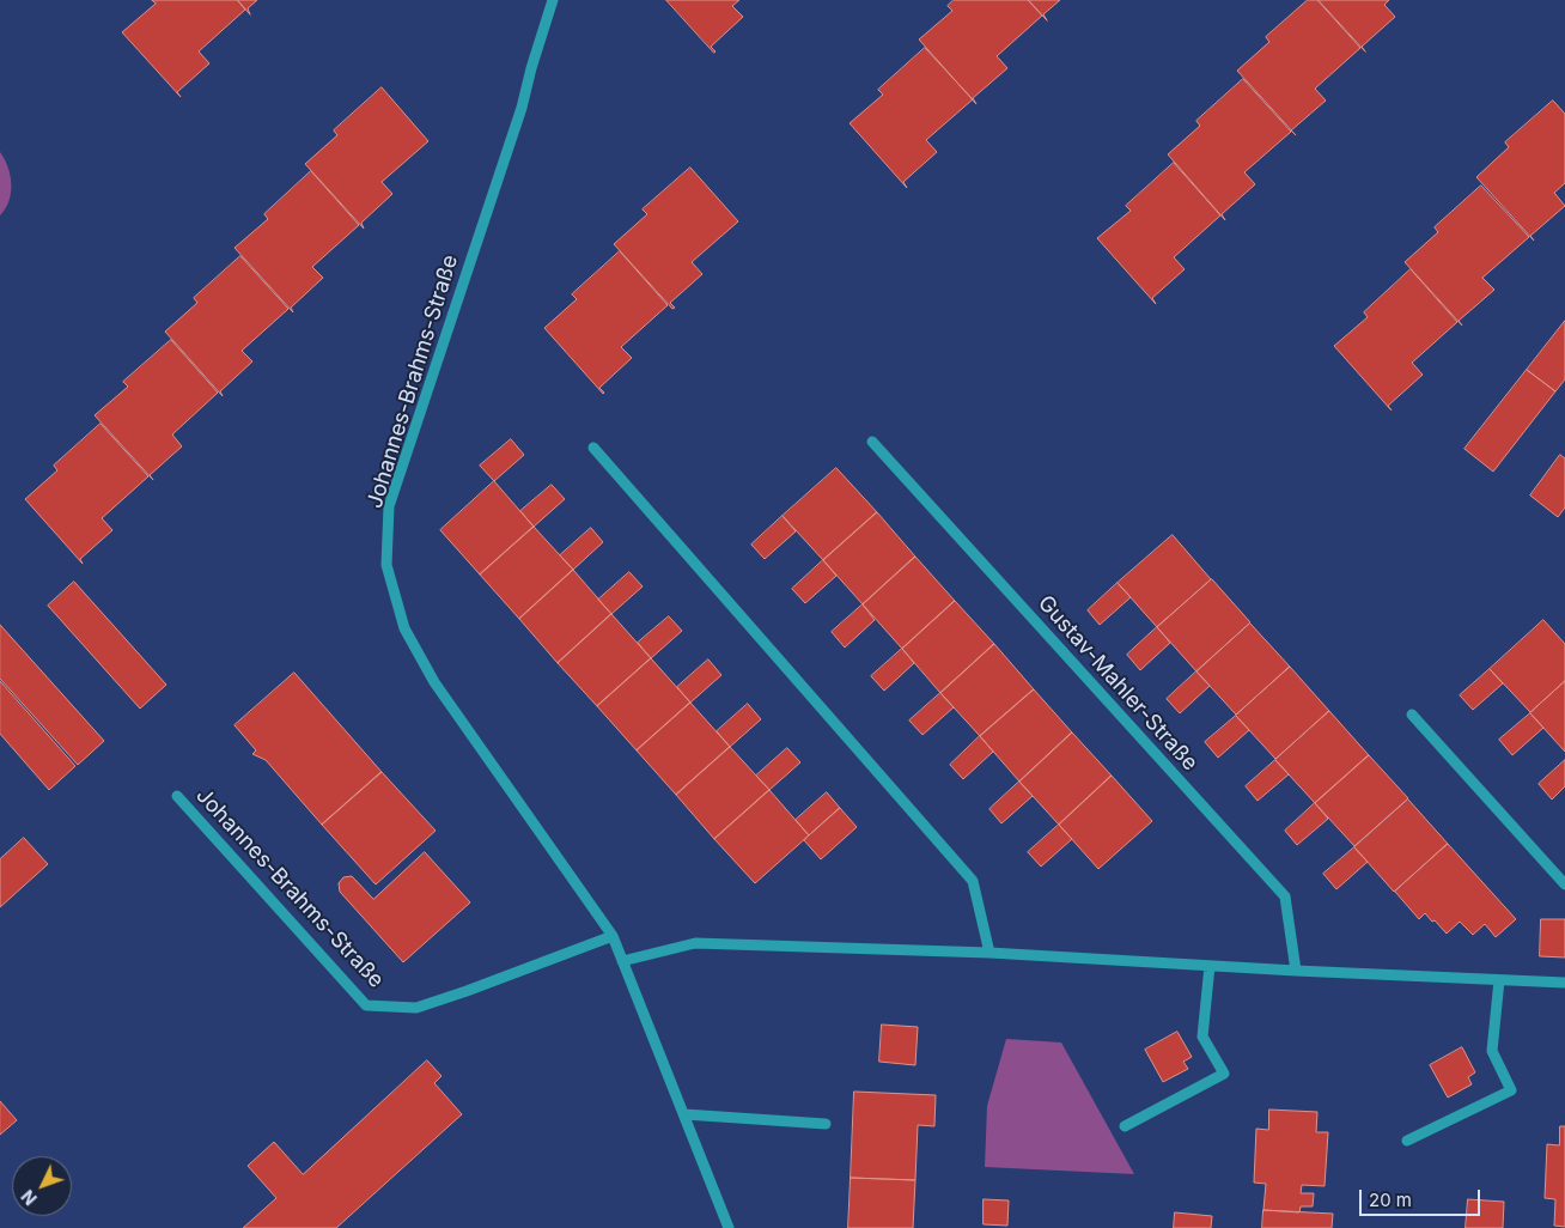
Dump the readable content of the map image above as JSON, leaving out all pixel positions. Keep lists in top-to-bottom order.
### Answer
{
  "streets": {
    "street": ["Johannes-Brahms-Straße", "Gustav-Mahler-Straße"]
  },
  "scale_bar": "20 m",
  "north": "bottom left"
}
